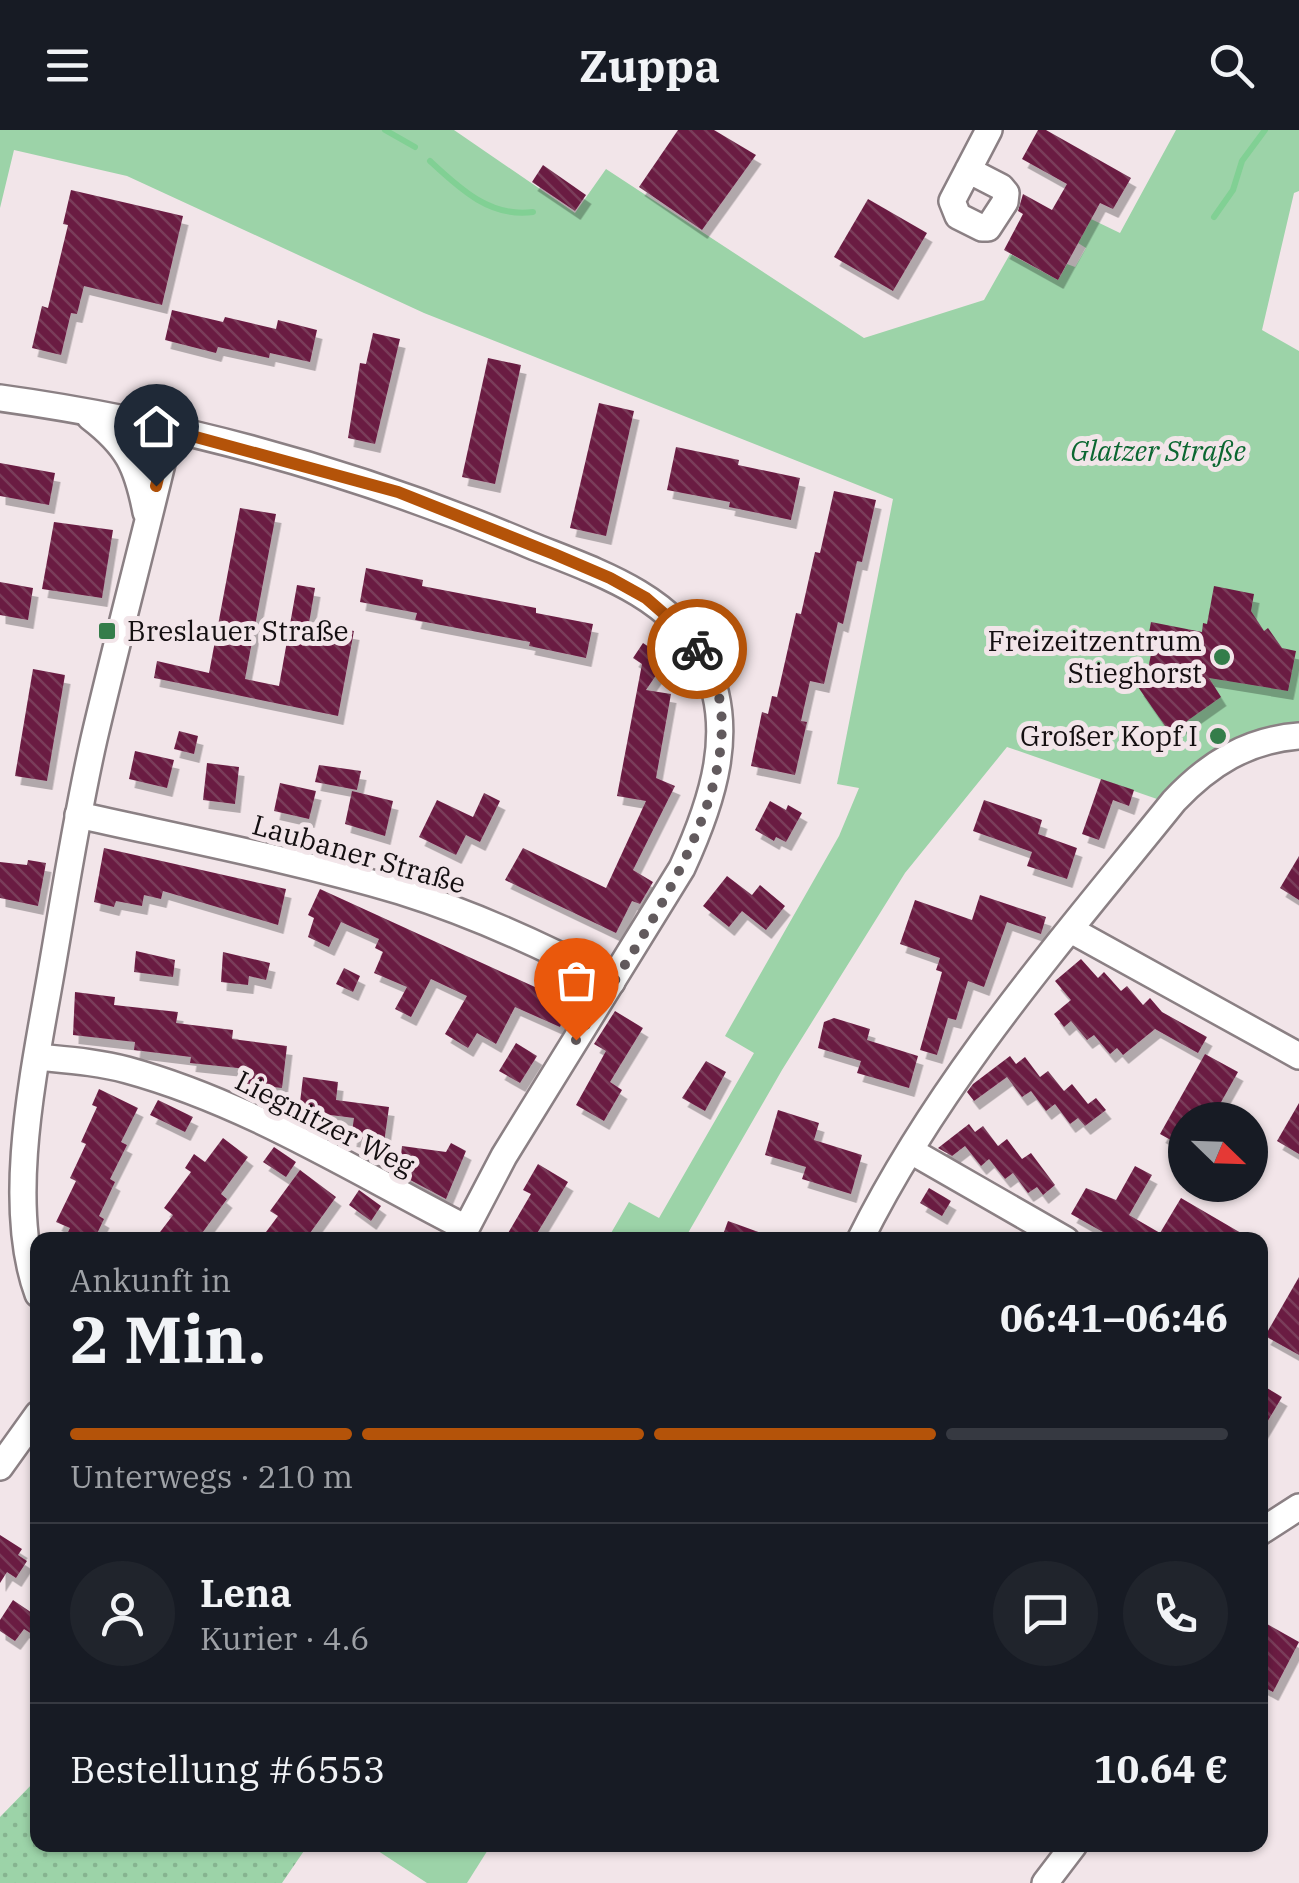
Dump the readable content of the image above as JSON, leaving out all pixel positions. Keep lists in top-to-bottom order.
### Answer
{
  "streets": {
    "street": ["Laubaner Straße", "Liegnitzer Weg"]
  },
  "parks": ["Glatzer Straße"],
  "places": {
    "transit": ["Breslauer Straße"],
    "other": ["Freizeitzentrum Stieghorst", "Großer Kopf I"]
  },
  "north": "bottom right",
  "page": {
    "header": "Zuppa",
    "heading": ["2 Min.", "Ankunft in", "06:41–06:46"],
    "panel": [
      "Lena",
      "Kurier · 4.6",
      "Bestellung #6553",
      "10.64 €"
    ],
    "bar": "Unterwegs · 210 m"
  }
}
